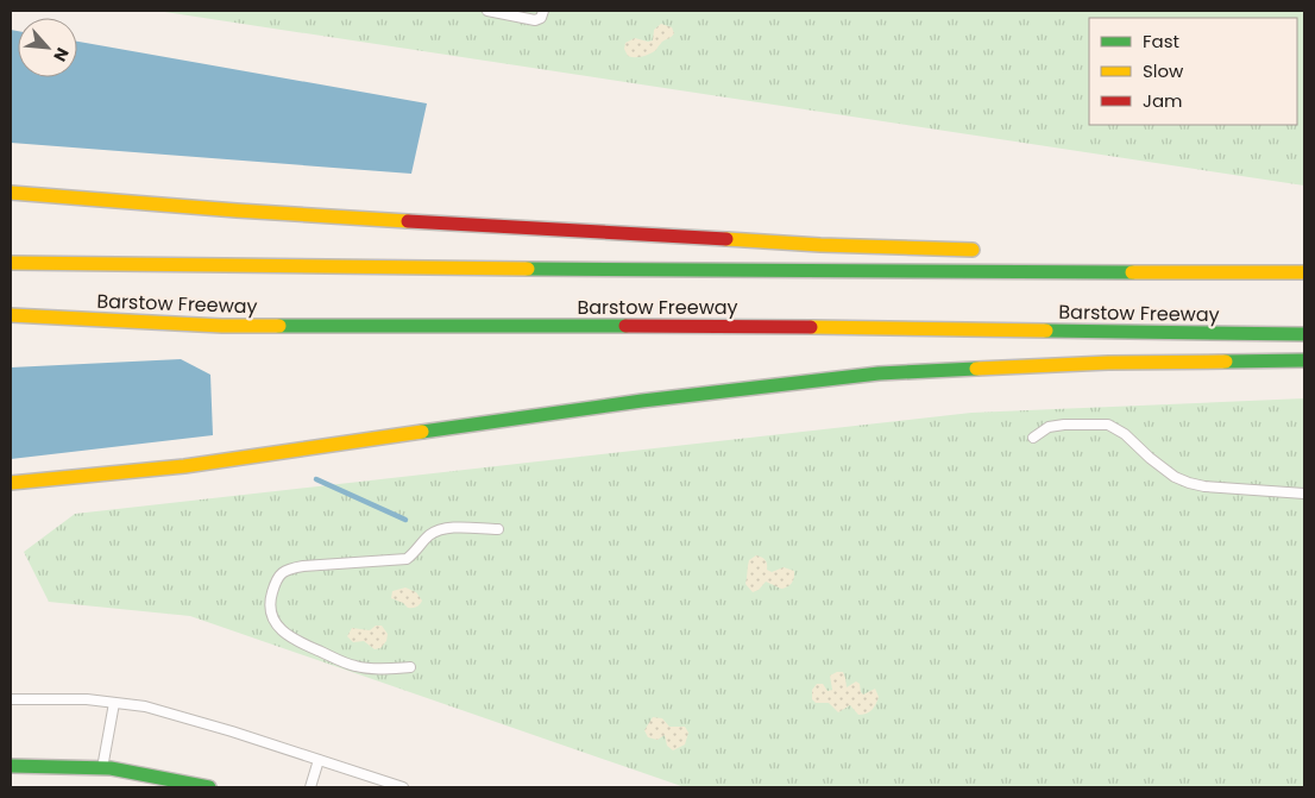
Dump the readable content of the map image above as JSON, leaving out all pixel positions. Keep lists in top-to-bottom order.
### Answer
{
  "streets": {
    "main road": ["Barstow Freeway"]
  },
  "legend": ["Fast", "Slow", "Jam"],
  "north": "bottom right"
}
